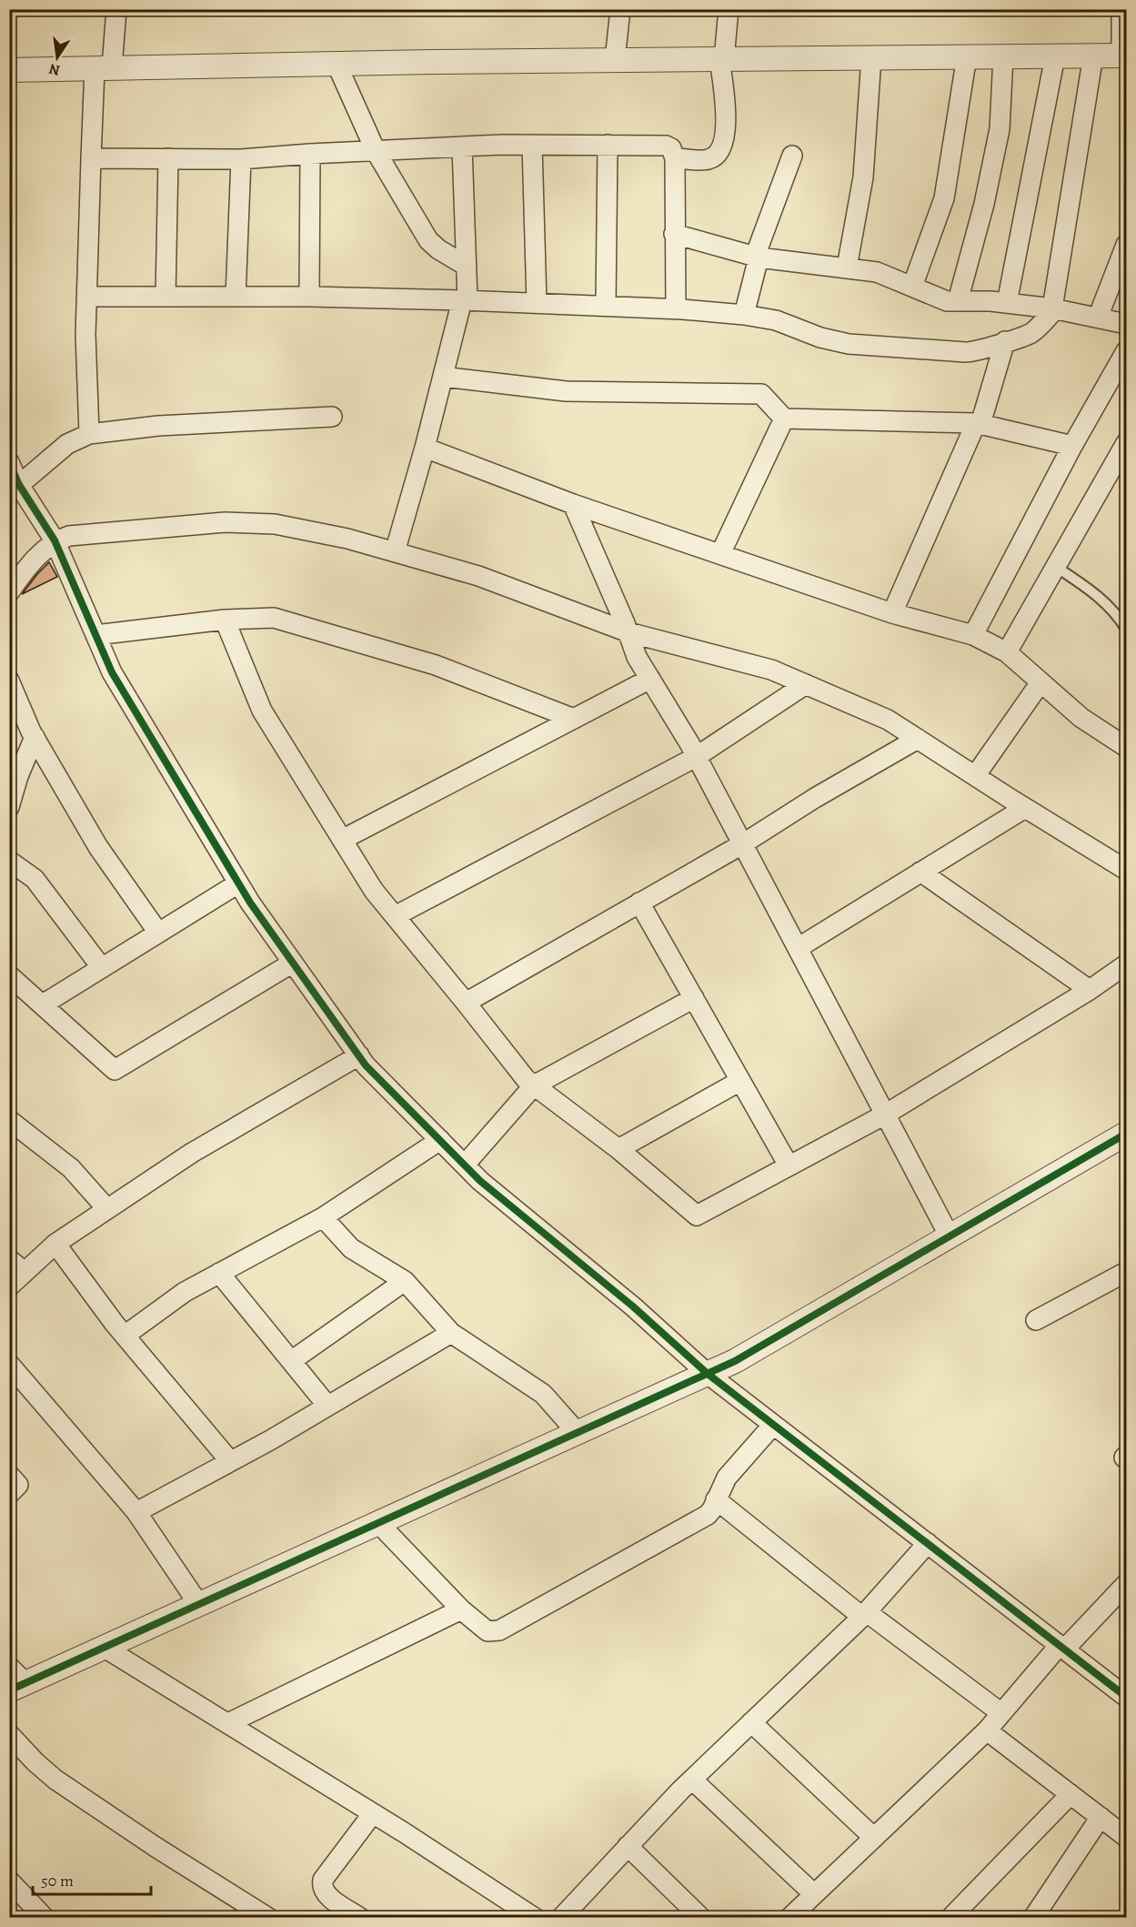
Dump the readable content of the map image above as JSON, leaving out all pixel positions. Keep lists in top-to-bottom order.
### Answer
{
  "scale_bar": "50 m",
  "north": "bottom"
}
